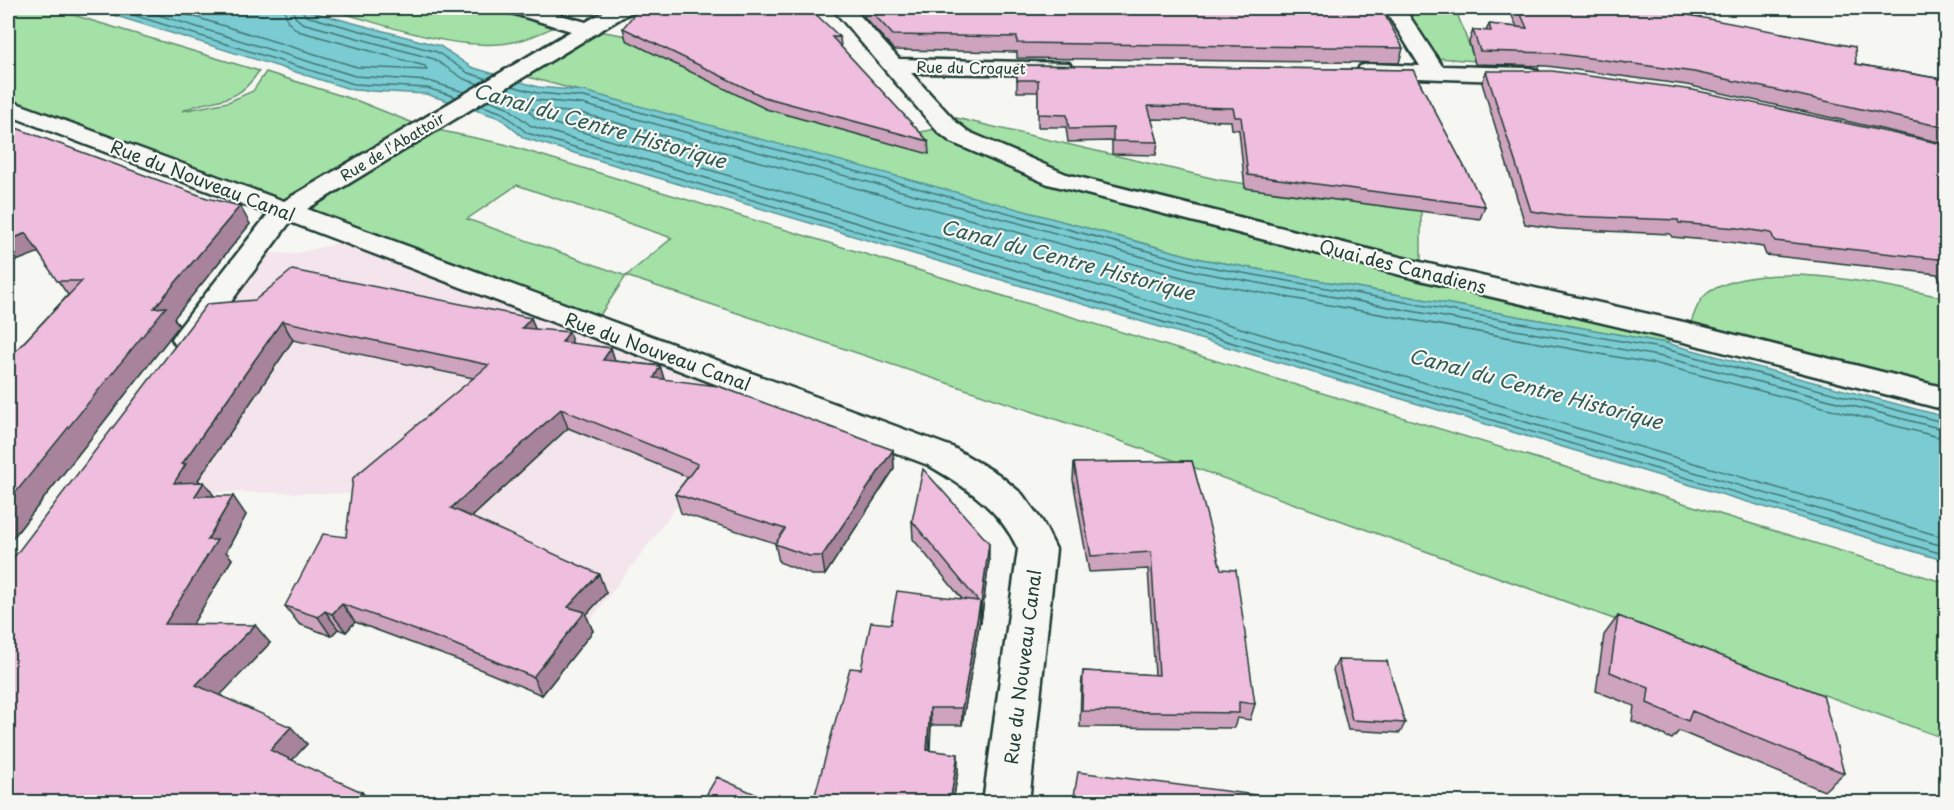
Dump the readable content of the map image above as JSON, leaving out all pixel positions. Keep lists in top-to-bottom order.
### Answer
{
  "streets": {
    "street": [
      "Rue du Croquet",
      "Rue de l'Abattoir",
      "Rue du Nouveau Canal",
      "Quai des Canadiens"
    ]
  },
  "crossings": [
    ["Rue du Croquet", "Quai des Canadiens"],
    ["Rue de l'Abattoir", "Rue du Nouveau Canal"]
  ],
  "water": ["Canal du Centre Historique"]
}
